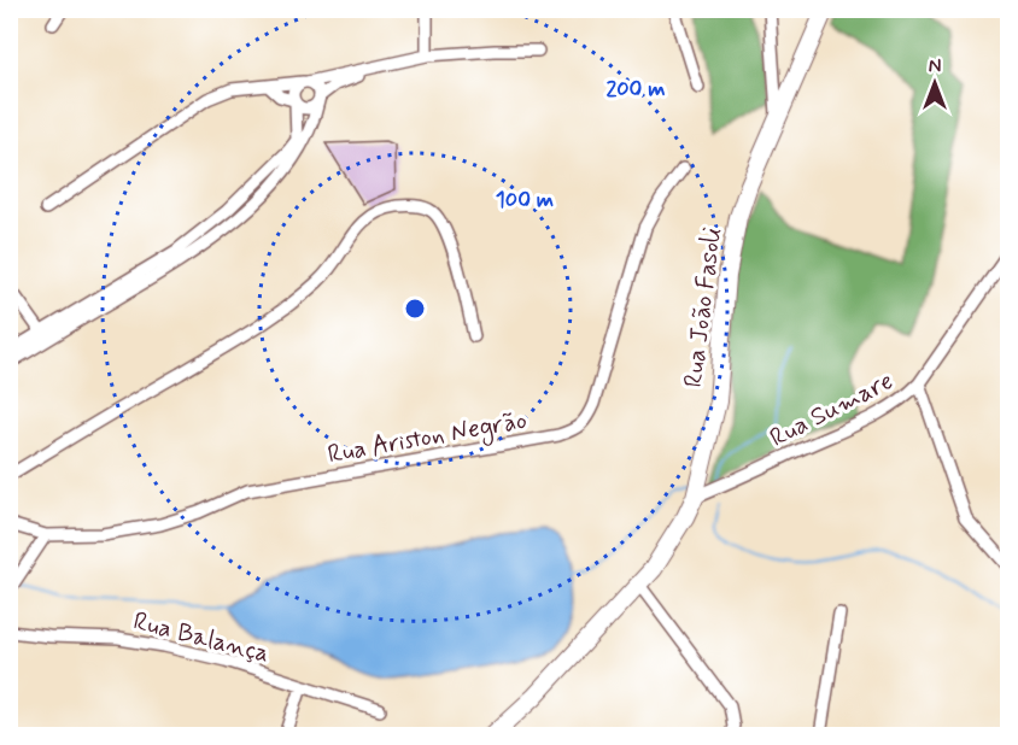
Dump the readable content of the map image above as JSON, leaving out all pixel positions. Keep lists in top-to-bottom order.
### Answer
{
  "streets": {
    "main road": ["Rua João Fasoli"],
    "street": ["Rua Sumare", "Rua Ariston Negrão", "Rua Balança"]
  },
  "crossings": [
    ["Rua João Fasoli", "Rua Sumare"]
  ],
  "north": "top",
  "rings": ["200 m", "100 m"]
}
